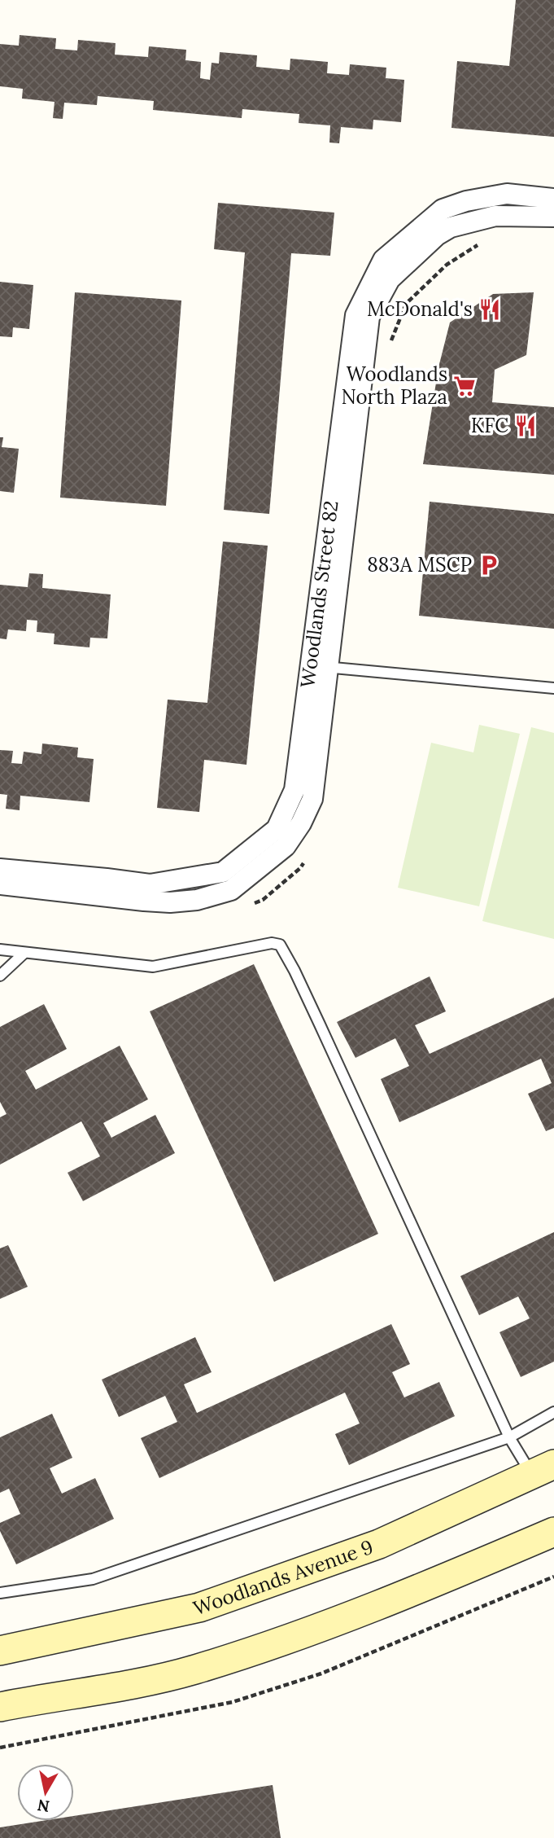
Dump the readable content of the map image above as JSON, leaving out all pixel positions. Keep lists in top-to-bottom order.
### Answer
{
  "streets": {
    "main road": ["Woodlands Avenue 9"],
    "street": ["Woodlands Street 82"]
  },
  "places": {
    "restaurant": ["McDonald's", "KFC"],
    "supermarket": ["Woodlands North Plaza"],
    "parking": ["883A MSCP"]
  },
  "north": "bottom"
}
